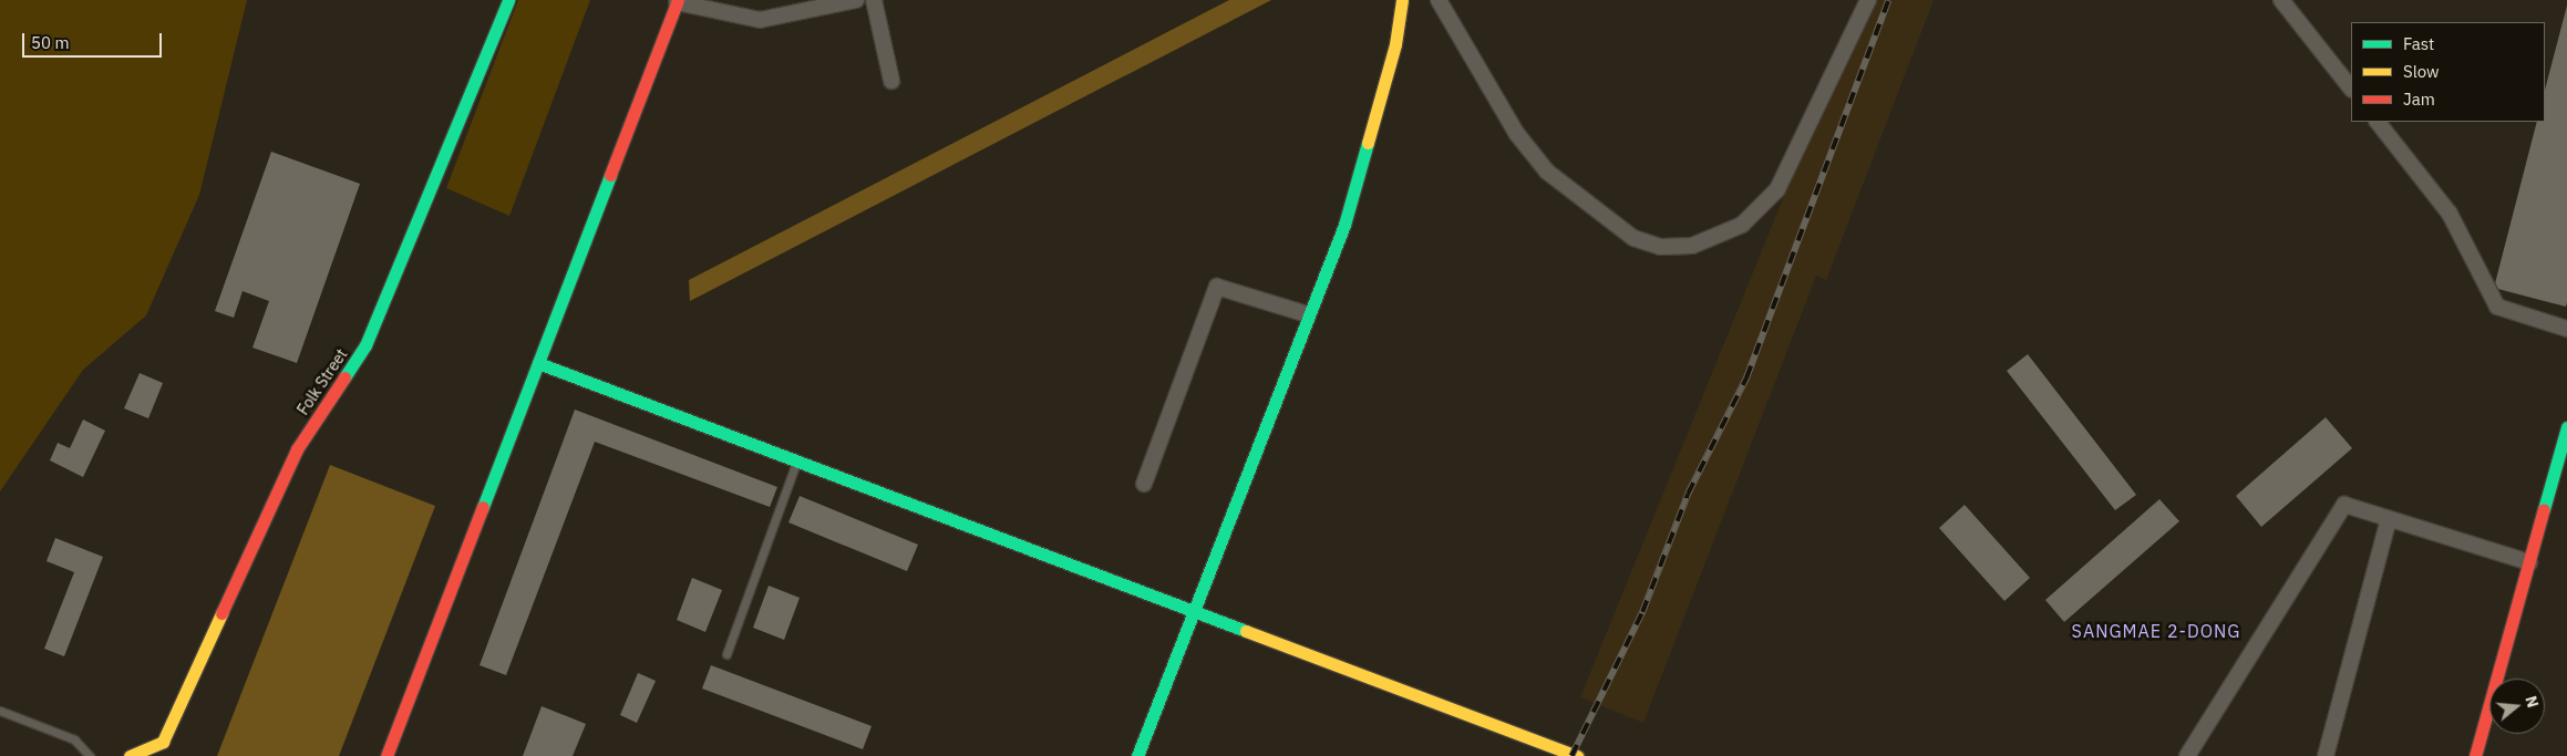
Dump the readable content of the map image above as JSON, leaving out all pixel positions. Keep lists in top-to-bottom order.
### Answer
{
  "streets": {
    "street": ["Folk Street"]
  },
  "districts": ["SANGMAE 2-DONG"],
  "legend": ["Fast", "Slow", "Jam"],
  "scale_bar": "50 m",
  "north": "right"
}
